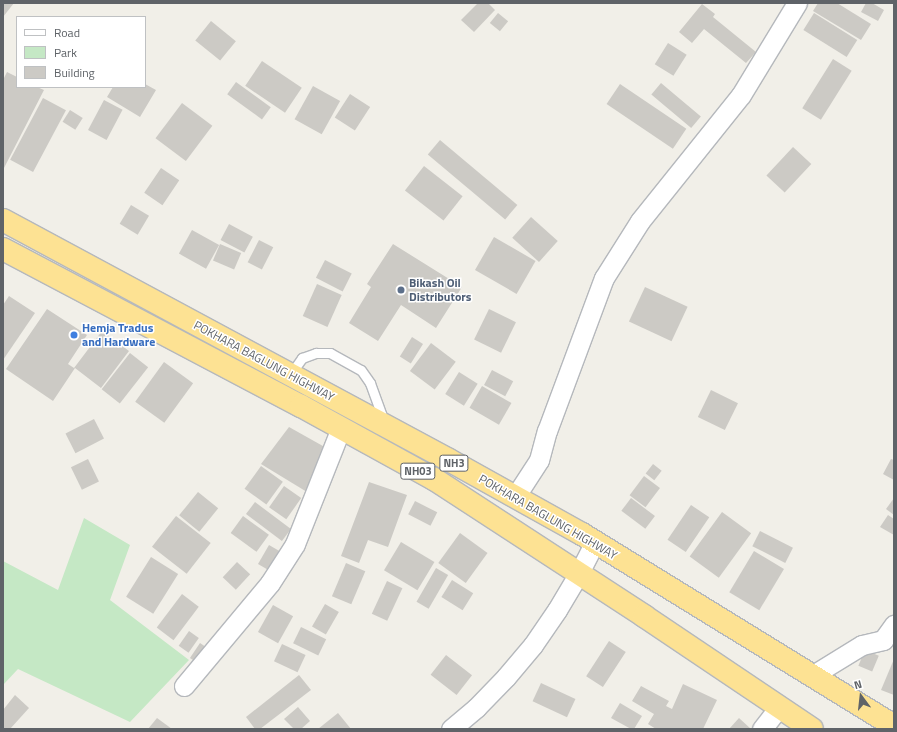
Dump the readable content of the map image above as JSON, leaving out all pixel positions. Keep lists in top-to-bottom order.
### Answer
{
  "streets": {
    "highway": ["POKHARA BAGLUNG HIGHWAY", "NH3", "NH03"]
  },
  "places": ["Bikash Oil Distributors", "Hemja Tradus and Hardware"],
  "legend": ["Road", "Park", "Building"],
  "north": "top"
}
